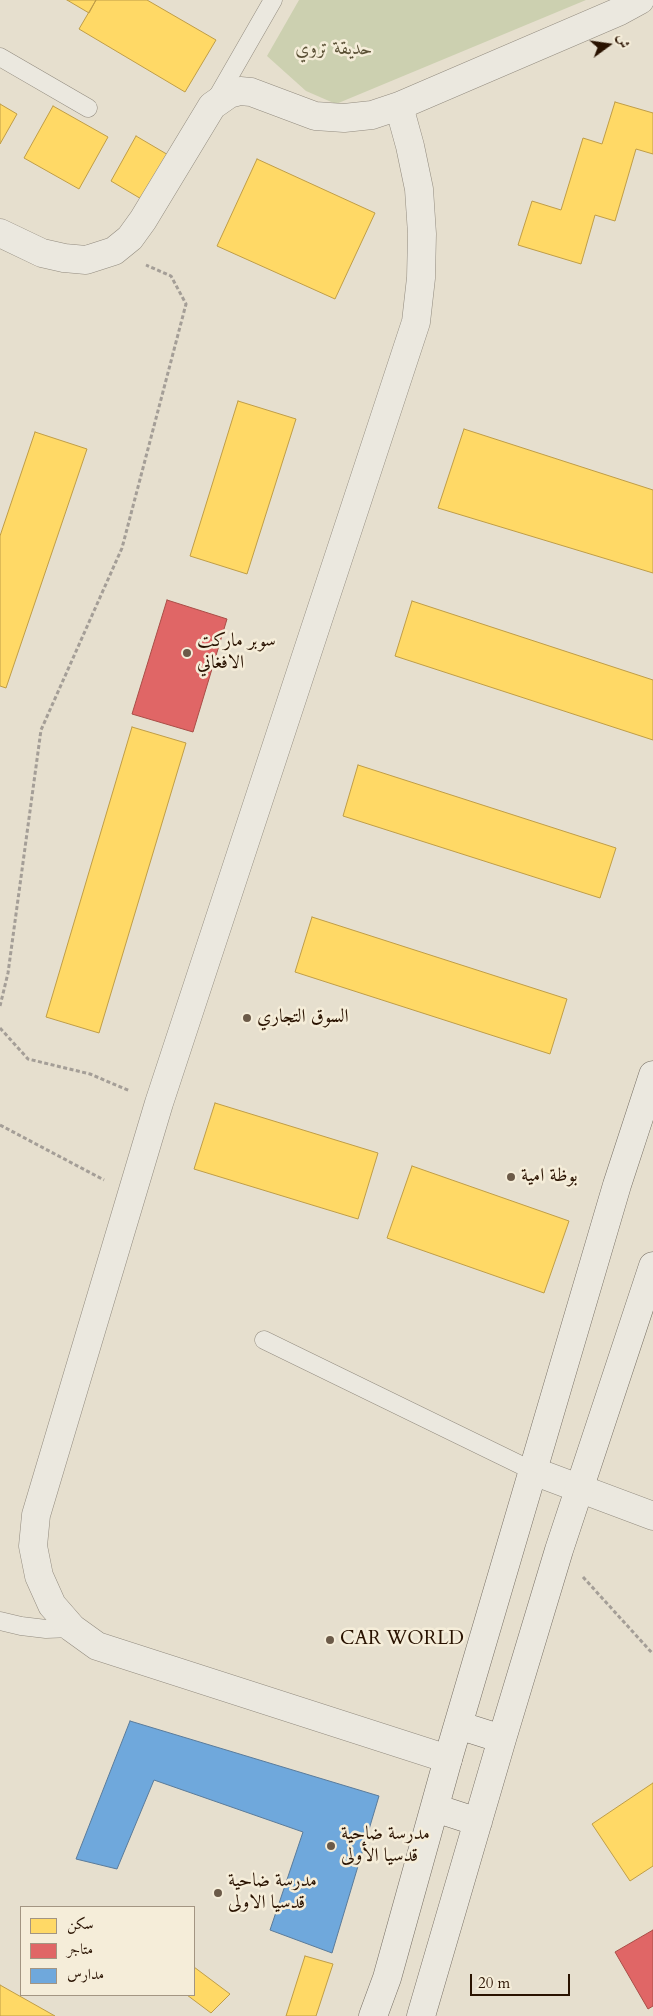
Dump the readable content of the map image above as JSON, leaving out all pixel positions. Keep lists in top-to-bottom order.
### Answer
{
  "parks": ["حديقة تروي"],
  "places": [
    "سوبر ماركت الافغاني",
    "السوق التجاري",
    "بوظة امية",
    "CAR WORLD",
    "مدرسة ضاحية قدسيا الأولى",
    "مدرسة ضاحية قدسيا الاولى"
  ],
  "legend": ["سكن", "متاجر", "مدارس"],
  "scale_bar": "20 m",
  "north": "right"
}
